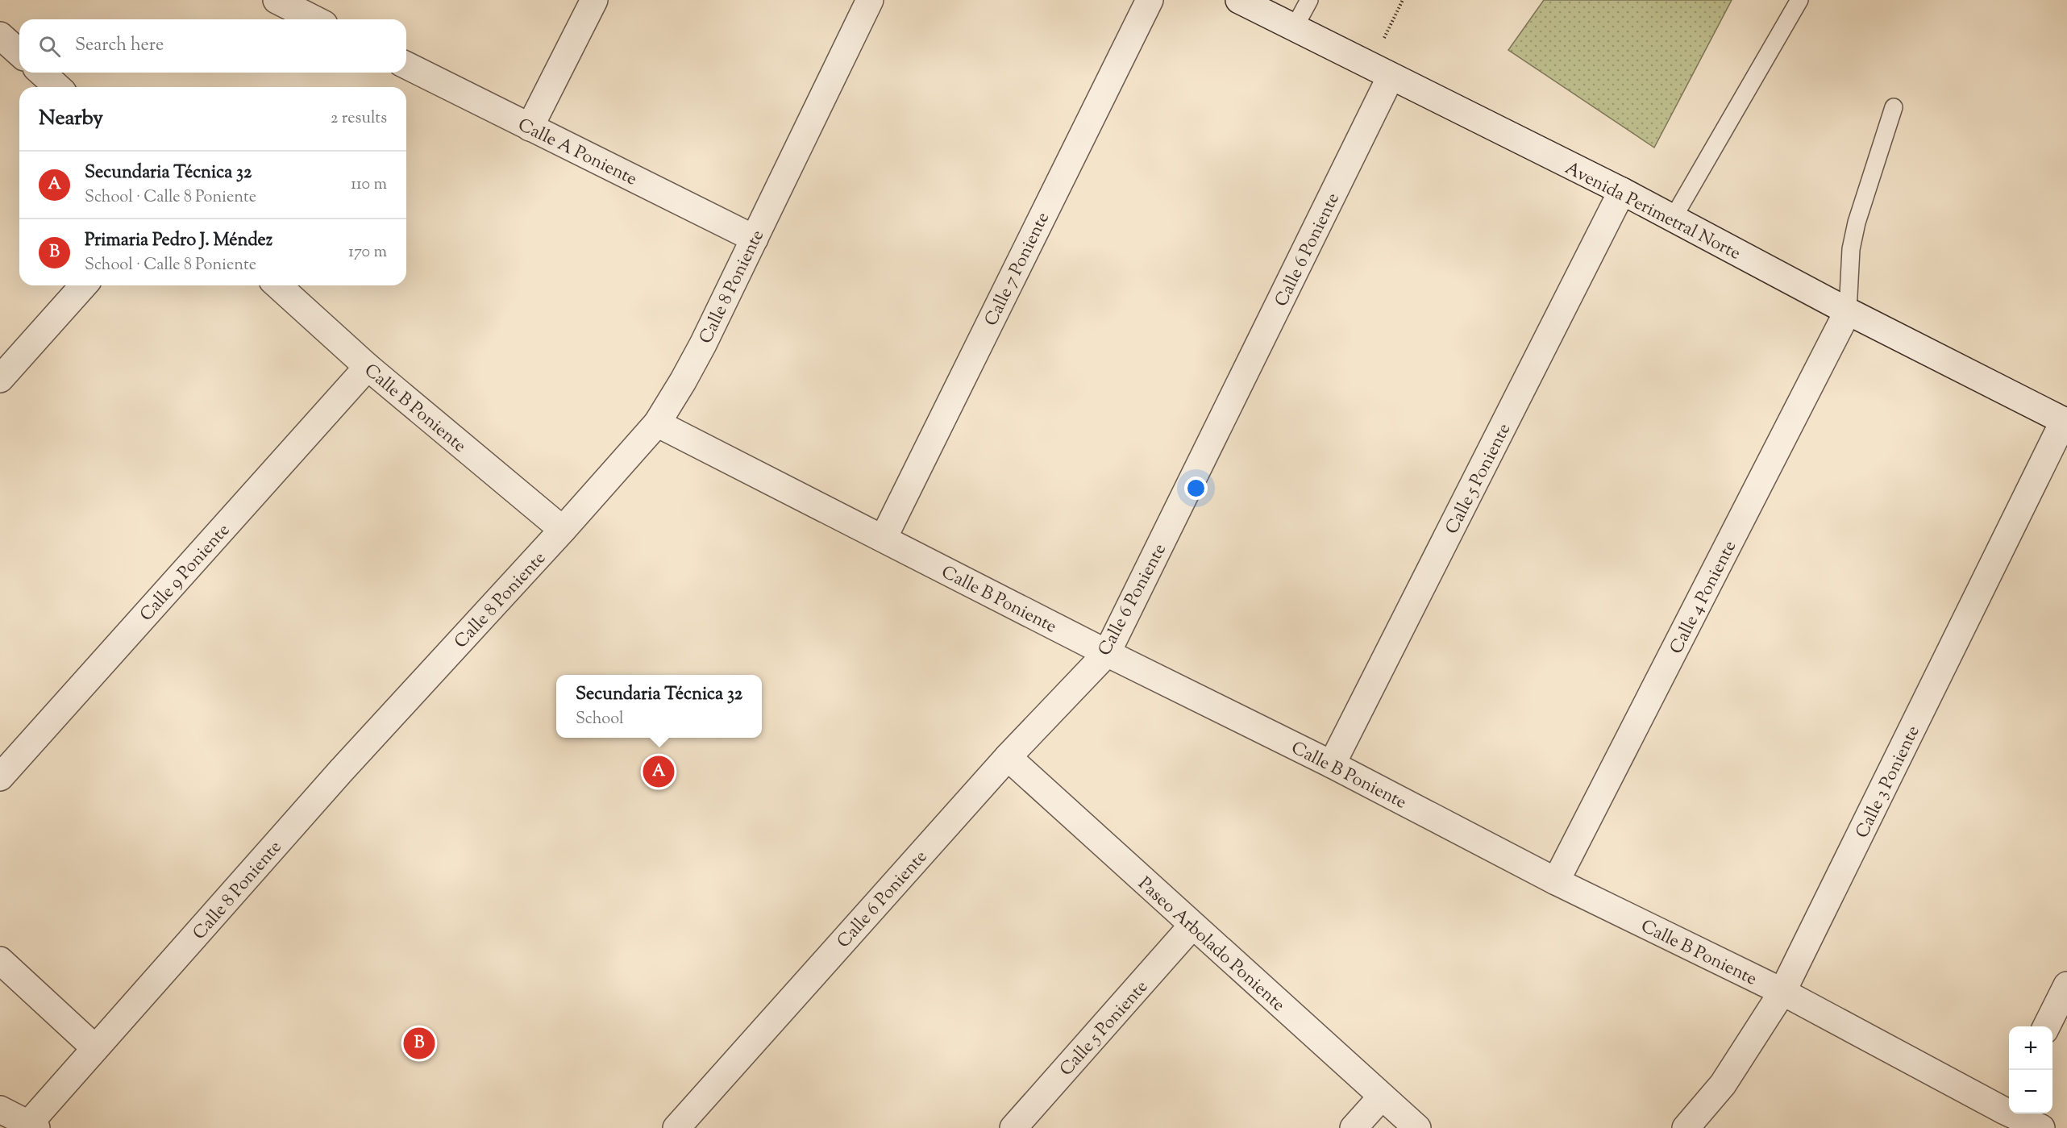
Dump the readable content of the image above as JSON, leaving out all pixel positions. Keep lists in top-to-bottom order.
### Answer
{
  "streets": {
    "street": [
      "Calle A Poniente",
      "Avenida Perimetral Norte",
      "Calle 6 Poniente",
      "Calle 7 Poniente",
      "Calle 8 Poniente",
      "Calle B Poniente",
      "Calle 5 Poniente",
      "Calle 9 Poniente",
      "Calle 4 Poniente",
      "Calle 3 Poniente",
      "Paseo Arbolado Poniente"
    ]
  },
  "crossings": [
    ["Calle A Poniente", "Calle 8 Poniente"],
    ["Avenida Perimetral Norte", "Calle 6 Poniente"],
    ["Avenida Perimetral Norte", "Calle 5 Poniente"],
    ["Avenida Perimetral Norte", "Calle 4 Poniente"],
    ["Avenida Perimetral Norte", "Calle 3 Poniente"],
    ["Calle 6 Poniente", "Calle B Poniente"],
    ["Calle 6 Poniente", "Paseo Arbolado Poniente"],
    ["Calle 7 Poniente", "Calle B Poniente"],
    ["Calle 8 Poniente", "Calle B Poniente"],
    ["Calle B Poniente", "Calle 5 Poniente"],
    ["Calle B Poniente", "Calle 9 Poniente"],
    ["Calle B Poniente", "Calle 4 Poniente"],
    ["Calle B Poniente", "Calle 3 Poniente"],
    ["Calle 5 Poniente", "Paseo Arbolado Poniente"]
  ],
  "page": {
    "search": "Search here",
    "heading": ["Nearby", "2 results"],
    "list": [
      {
        "mark": "A",
        "name": "Secundaria Técnica 32",
        "note": "School · Calle 8 Poniente",
        "value": "110 m"
      },
      {
        "mark": "B",
        "name": "Primaria Pedro J. Méndez",
        "note": "School · Calle 8 Poniente",
        "value": "170 m"
      }
    ],
    "popup": ["Secundaria Técnica 32", "School"],
    "pins": ["A", "B"],
    "map_buttons": ["+", "−"]
  }
}
